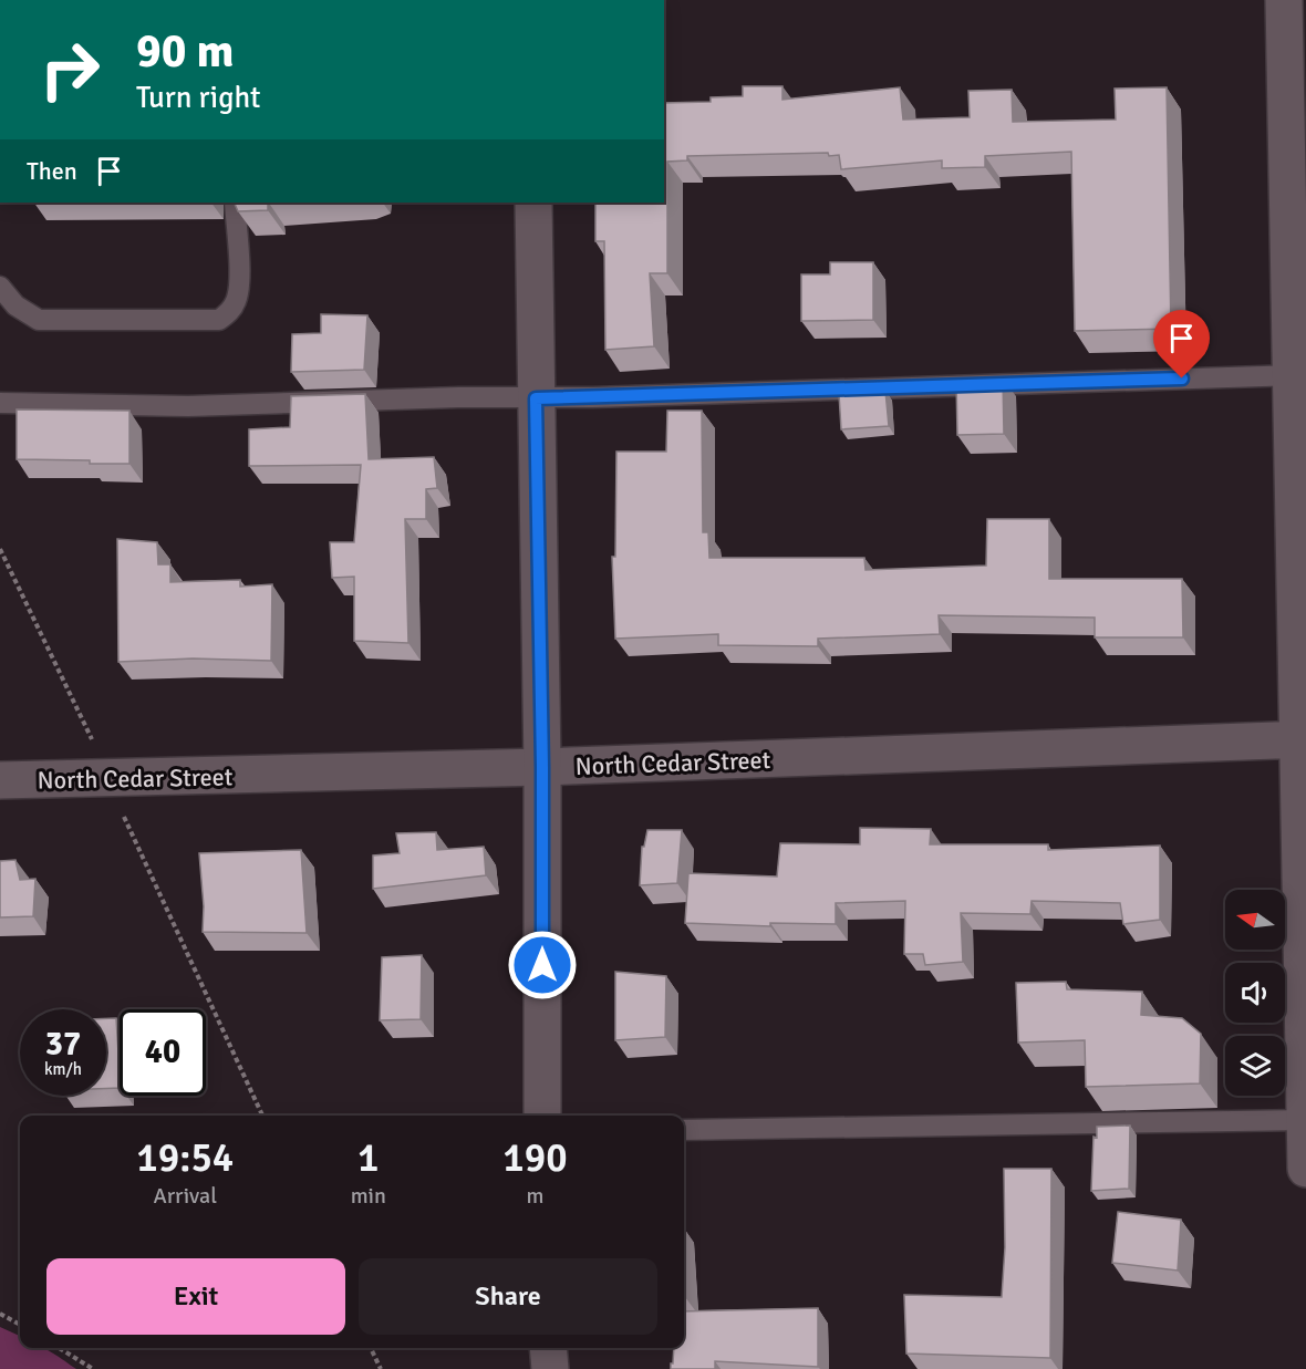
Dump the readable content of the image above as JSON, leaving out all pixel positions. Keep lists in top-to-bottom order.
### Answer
{
  "streets": {
    "street": ["North Cedar Street"]
  },
  "north": "left",
  "page": {
    "turn": ["90 m", "Turn right"],
    "then": "Then",
    "speed": "37 km/h",
    "limit": "40",
    "eta": [
      "19:54",
      "Arrival",
      "1",
      "min",
      "190",
      "m"
    ],
    "buttons": ["Exit", "Share"]
  }
}
